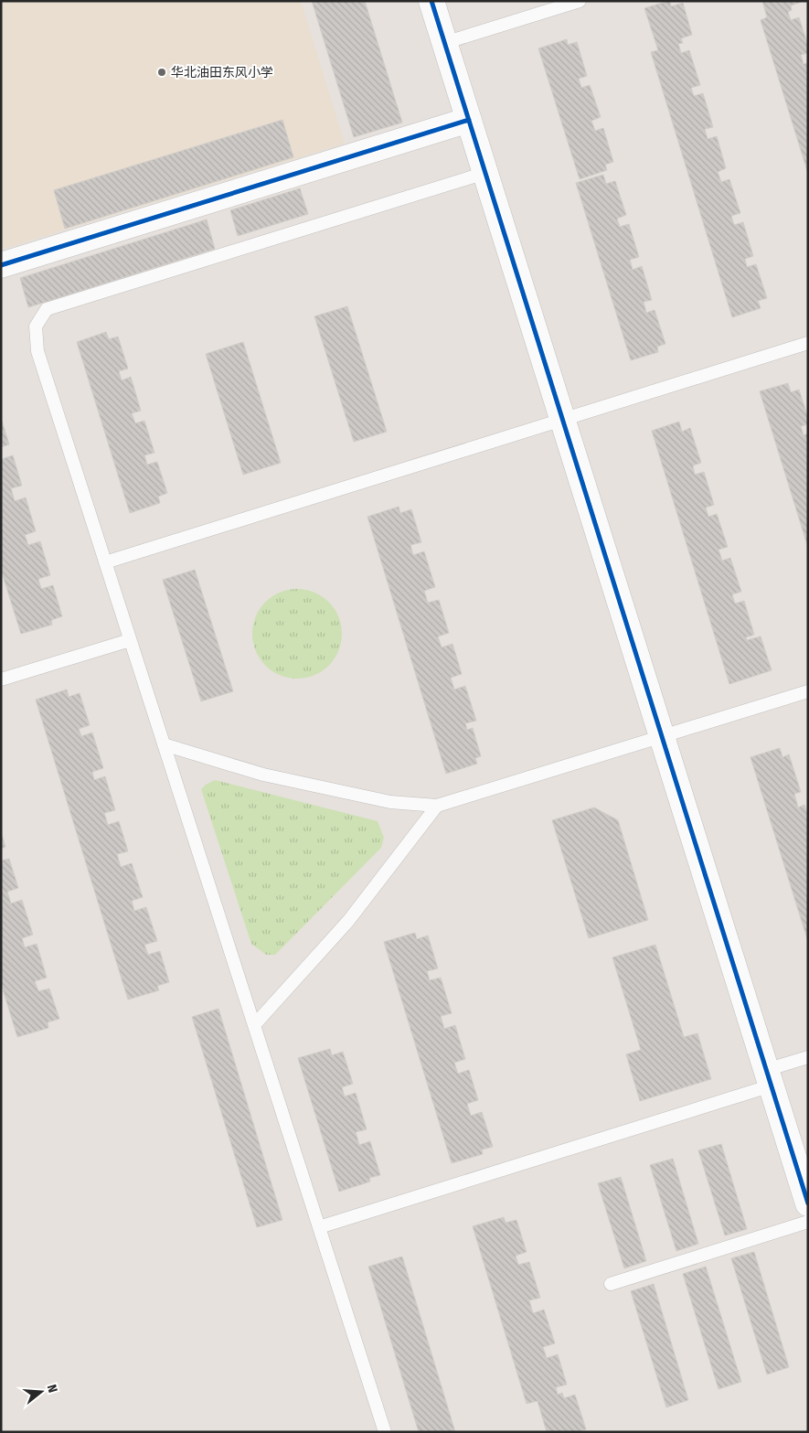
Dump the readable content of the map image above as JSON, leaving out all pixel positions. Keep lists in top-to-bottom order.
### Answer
{
  "places": ["华北油田东风小学"],
  "north": "right"
}
